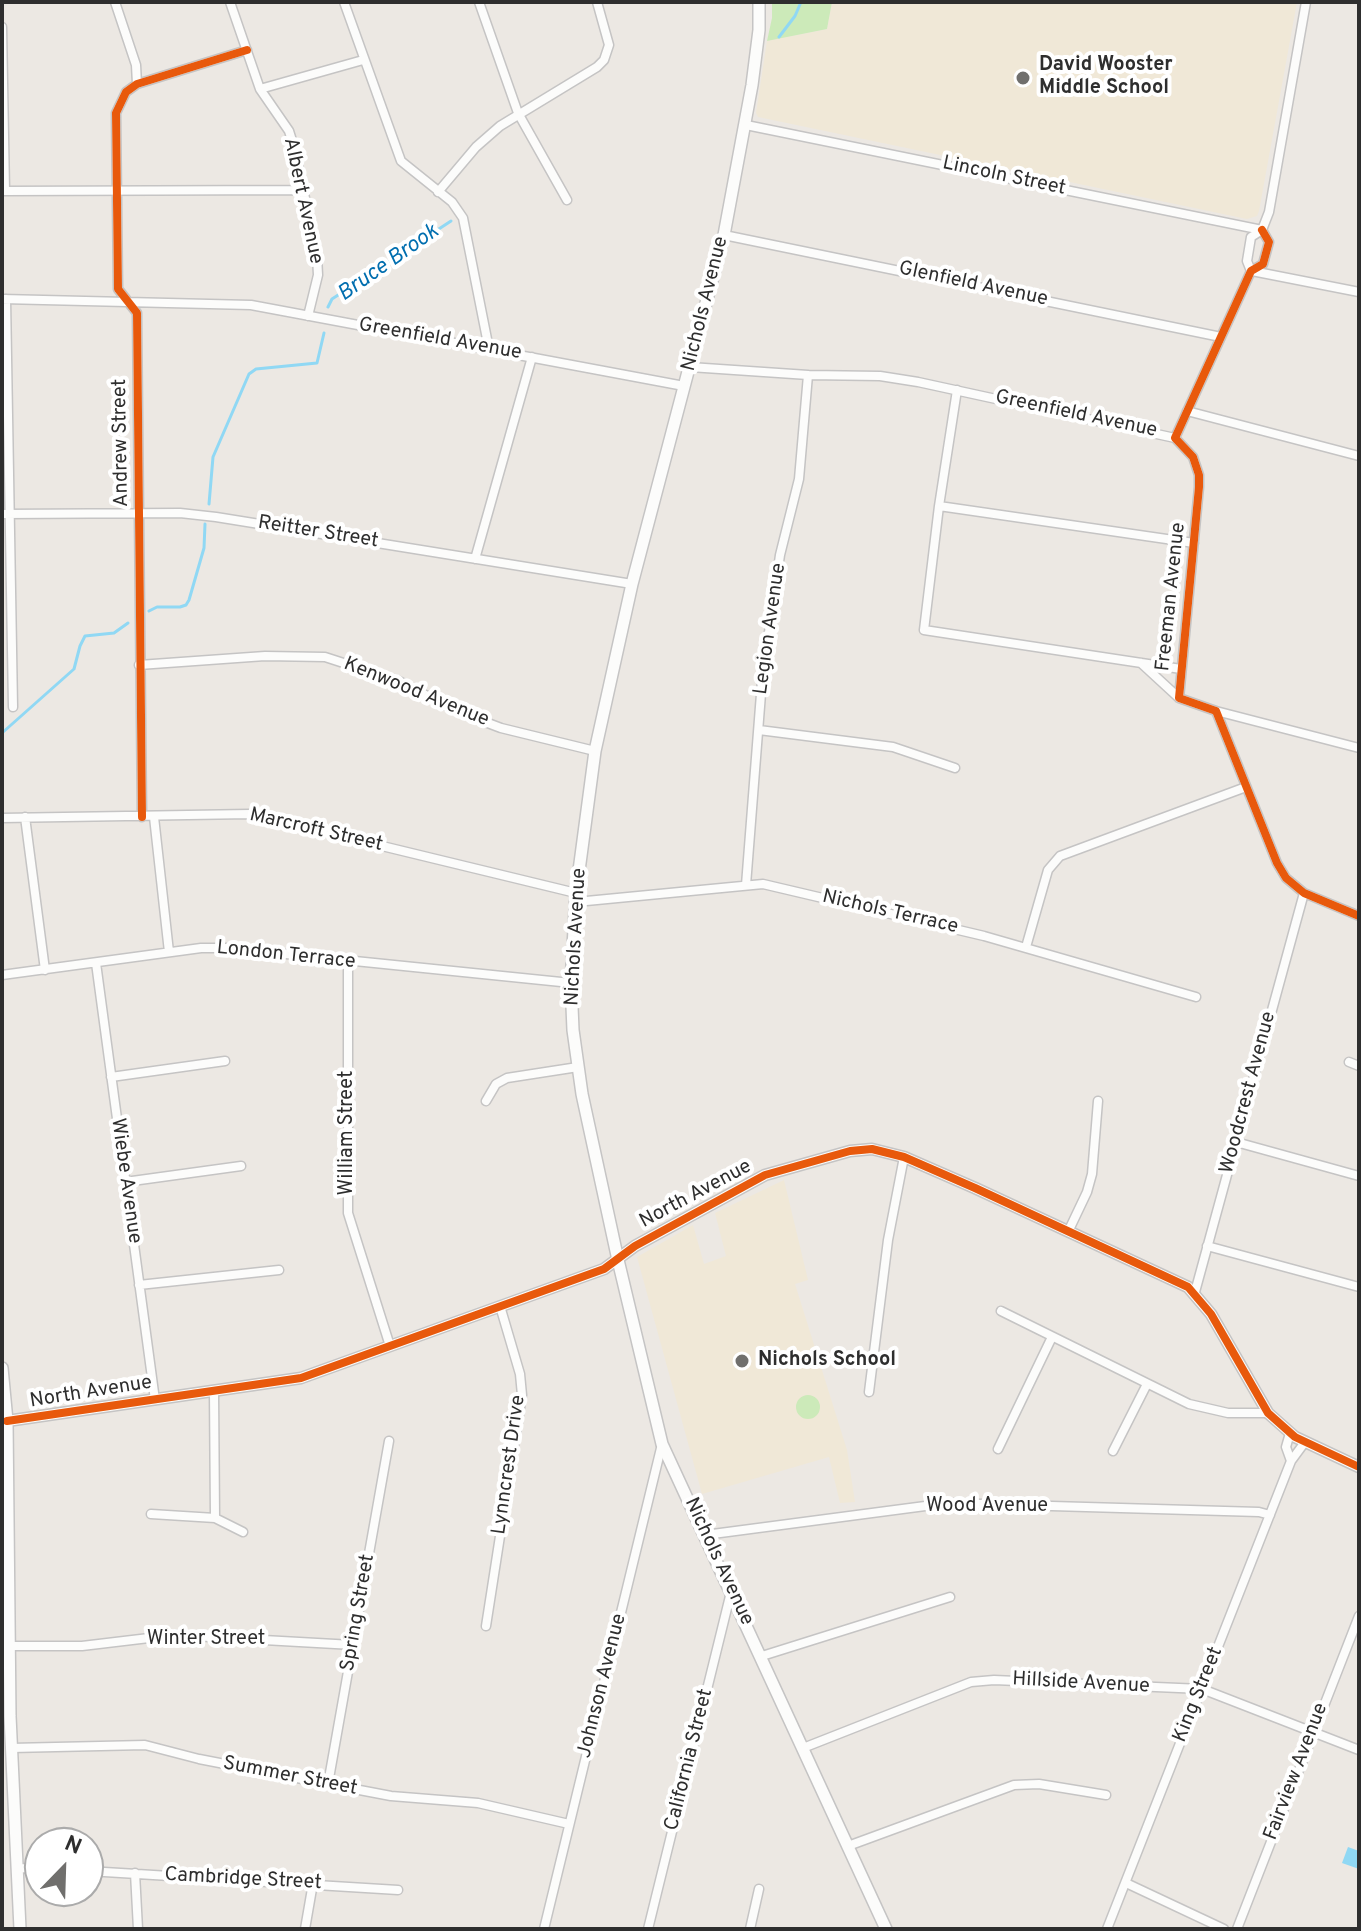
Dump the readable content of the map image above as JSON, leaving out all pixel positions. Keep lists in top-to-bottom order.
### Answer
{
  "streets": {
    "main road": ["Nichols Avenue"],
    "street": [
      "Lincoln Street",
      "Albert Avenue",
      "Glenfield Avenue",
      "Greenfield Avenue",
      "Andrew Street",
      "Reitter Street",
      "Freeman Avenue",
      "Legion Avenue",
      "Kenwood Avenue",
      "Marcroft Street",
      "Nichols Terrace",
      "London Terrace",
      "Woodcrest Avenue",
      "William Street",
      "Wiebe Avenue",
      "North Avenue",
      "Lynncrest Drive",
      "Wood Avenue",
      "Spring Street",
      "Winter Street",
      "Hillside Avenue",
      "Johnson Avenue",
      "King Street",
      "California Street",
      "Fairview Avenue",
      "Summer Street",
      "Cambridge Street"
    ]
  },
  "crossings": [
    ["Lincoln Street", "Nichols Avenue"],
    ["Albert Avenue", "Greenfield Avenue"],
    ["Glenfield Avenue", "Nichols Avenue"],
    ["Nichols Avenue", "Greenfield Avenue"],
    ["Nichols Avenue", "Reitter Street"],
    ["Nichols Avenue", "Kenwood Avenue"],
    ["Nichols Avenue", "Marcroft Street"],
    ["Nichols Avenue", "Nichols Terrace"],
    ["Nichols Avenue", "London Terrace"],
    ["Nichols Avenue", "North Avenue"],
    ["Nichols Avenue", "Wood Avenue"],
    ["Nichols Avenue", "Hillside Avenue"],
    ["Nichols Avenue", "Johnson Avenue"],
    ["Nichols Avenue", "California Street"],
    ["Greenfield Avenue", "Andrew Street"],
    ["Greenfield Avenue", "Freeman Avenue"],
    ["Greenfield Avenue", "Legion Avenue"],
    ["Andrew Street", "Reitter Street"],
    ["Andrew Street", "Kenwood Avenue"],
    ["Andrew Street", "Marcroft Street"],
    ["Legion Avenue", "Nichols Terrace"],
    ["Marcroft Street", "Nichols Terrace"],
    ["London Terrace", "William Street"],
    ["London Terrace", "Wiebe Avenue"],
    ["Woodcrest Avenue", "North Avenue"],
    ["William Street", "North Avenue"],
    ["Wiebe Avenue", "North Avenue"],
    ["North Avenue", "Lynncrest Drive"],
    ["Wood Avenue", "King Street"],
    ["Spring Street", "Winter Street"],
    ["Spring Street", "Summer Street"],
    ["Hillside Avenue", "King Street"],
    ["Hillside Avenue", "Fairview Avenue"],
    ["Johnson Avenue", "Summer Street"]
  ],
  "water": ["Bruce Brook"],
  "places": ["David Wooster Middle School", "Nichols School"],
  "north": "top right"
}
